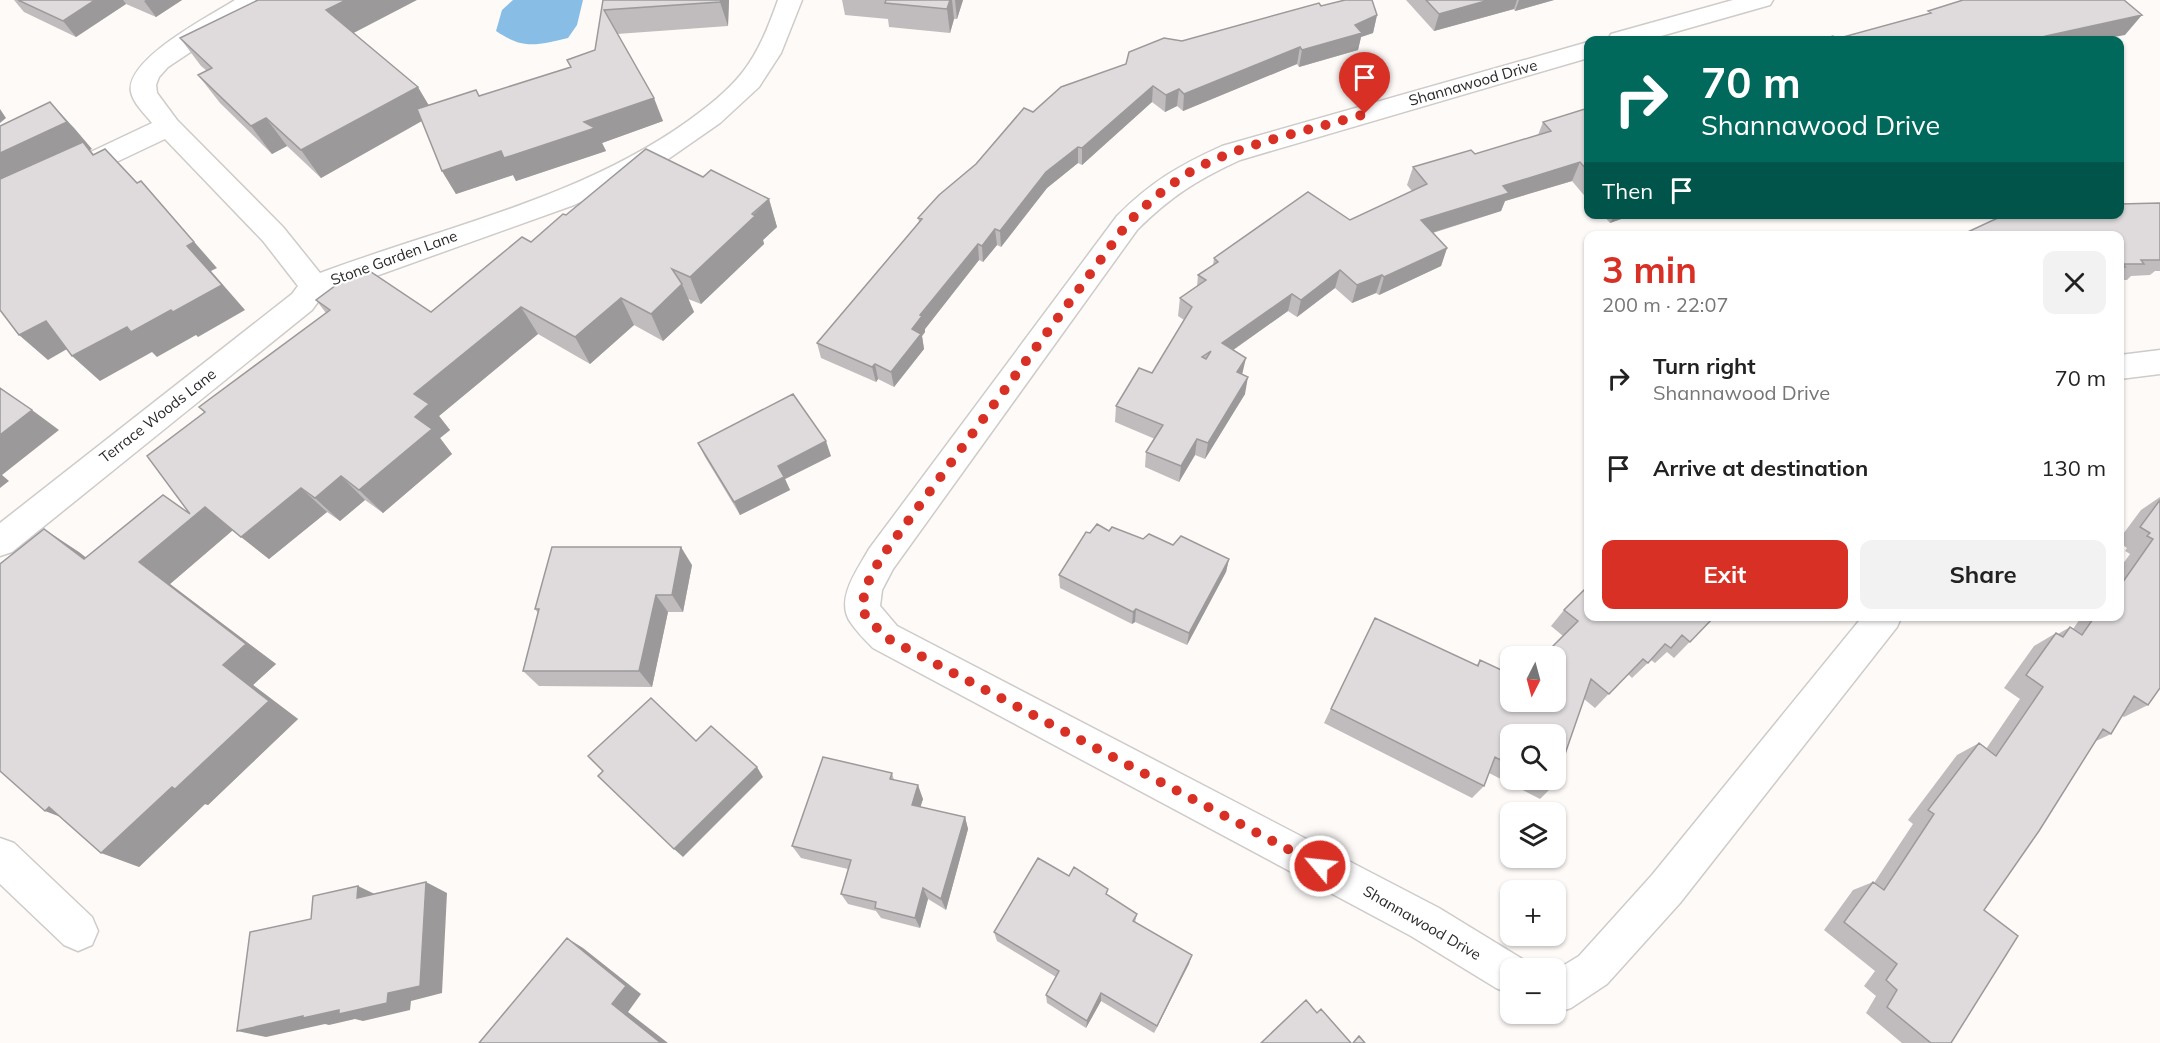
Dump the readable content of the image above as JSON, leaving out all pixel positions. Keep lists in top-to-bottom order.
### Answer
{
  "streets": {
    "street": ["Shannawood Drive", "Stone Garden Lane", "Terrace Woods Lane"]
  },
  "crossings": [
    ["Stone Garden Lane", "Terrace Woods Lane"]
  ],
  "north": "bottom",
  "page": {
    "turn": ["70 m", "Shannawood Drive"],
    "then": "Then",
    "heading": ["3 min", "200 m · 22:07"],
    "list": [
      {
        "name": "Turn right",
        "note": "Shannawood Drive",
        "value": "70 m"
      },
      {
        "name": "Arrive at destination",
        "value": "130 m"
      }
    ],
    "buttons": ["Exit", "Share"],
    "map_buttons": ["+", "−"]
  }
}
